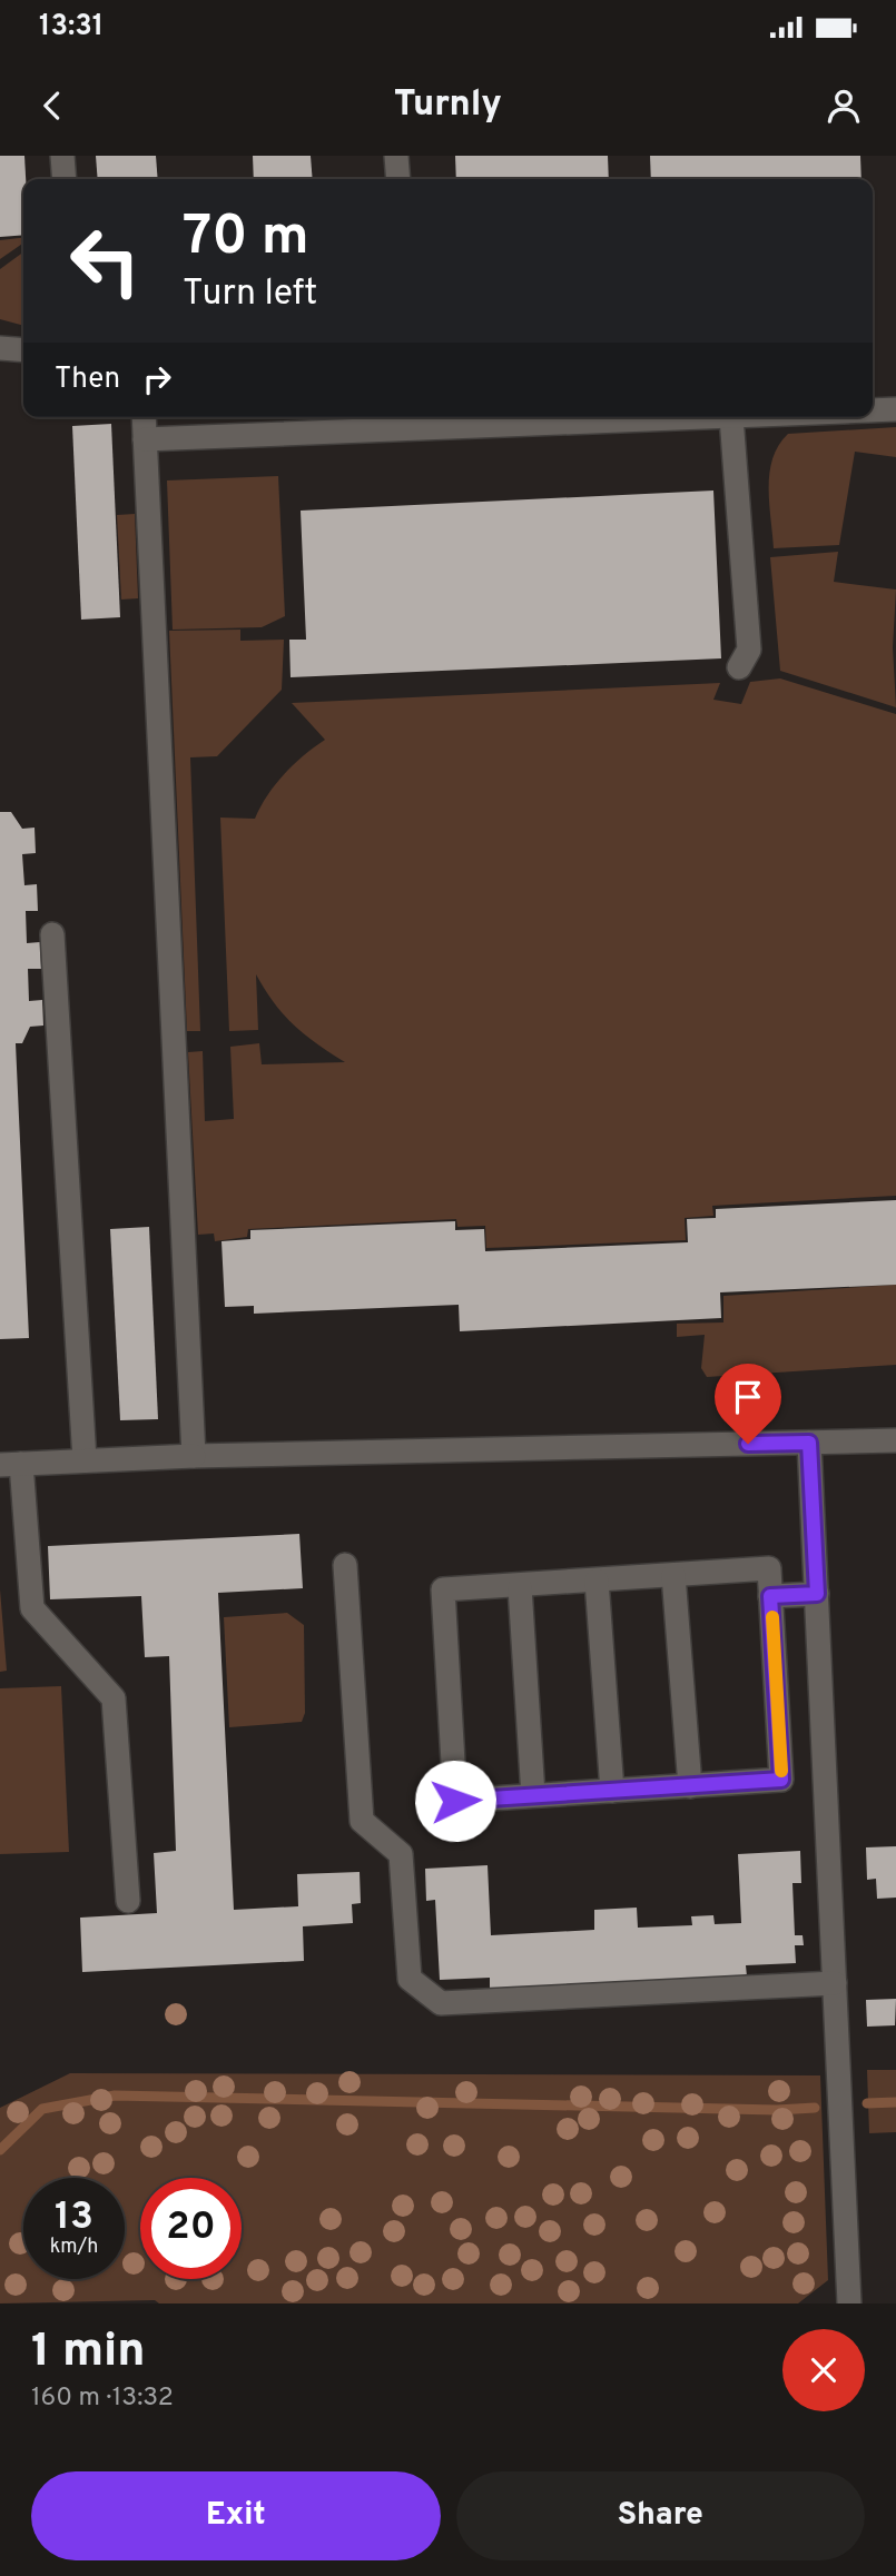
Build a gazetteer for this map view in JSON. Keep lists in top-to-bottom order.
{
  "page": {
    "status": "13:31",
    "header": "Turnly",
    "turn": ["70 m", "Turn left"],
    "then": "Then",
    "speed": "13 km/h",
    "limit": "20",
    "heading": ["1 min", "160 m · 13:32"],
    "buttons": ["Exit", "Share"]
  }
}
